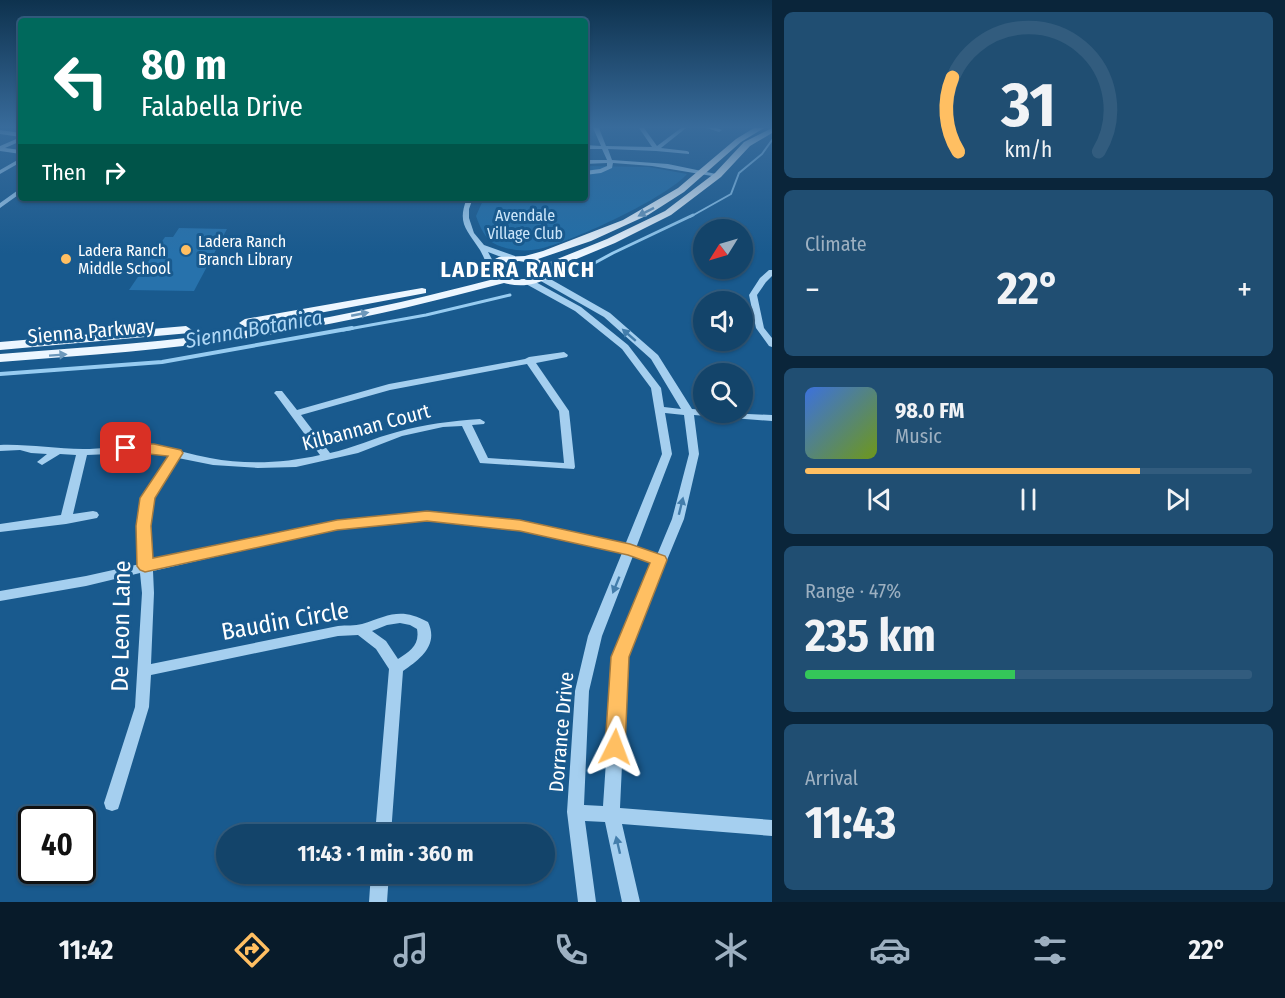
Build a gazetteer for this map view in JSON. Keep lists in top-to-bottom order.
{
  "streets": {
    "main road": ["Sienna Parkway"],
    "street": [
      "Kilbannan Court",
      "Baudin Circle",
      "De Leon Lane",
      "Dorrance Drive"
    ]
  },
  "crossings": [
    ["Sienna Parkway", "Dorrance Drive"],
    ["Kilbannan Court", "De Leon Lane"],
    ["Baudin Circle", "De Leon Lane"]
  ],
  "districts": ["LADERA RANCH"],
  "water": ["Sienna Botanica"],
  "parks": ["Avendale Village Club"],
  "places": ["Ladera Ranch Branch Library", "Ladera Ranch Middle School"],
  "north": "bottom left",
  "page": {
    "turn": ["80 m", "Falabella Drive"],
    "then": "Then",
    "tile": [
      "Climate",
      ["Range · 47%", "235 km"],
      ["Arrival", "11:43"]
    ],
    "heat": ["−", "22°", "+"],
    "song": ["98.0 FM", "Music"],
    "limit": "40",
    "trip": "11:43 · 1 min · 360 m",
    "tabs": ["11:42", "22°"],
    "gauge": ["31", "km/h"]
  }
}
